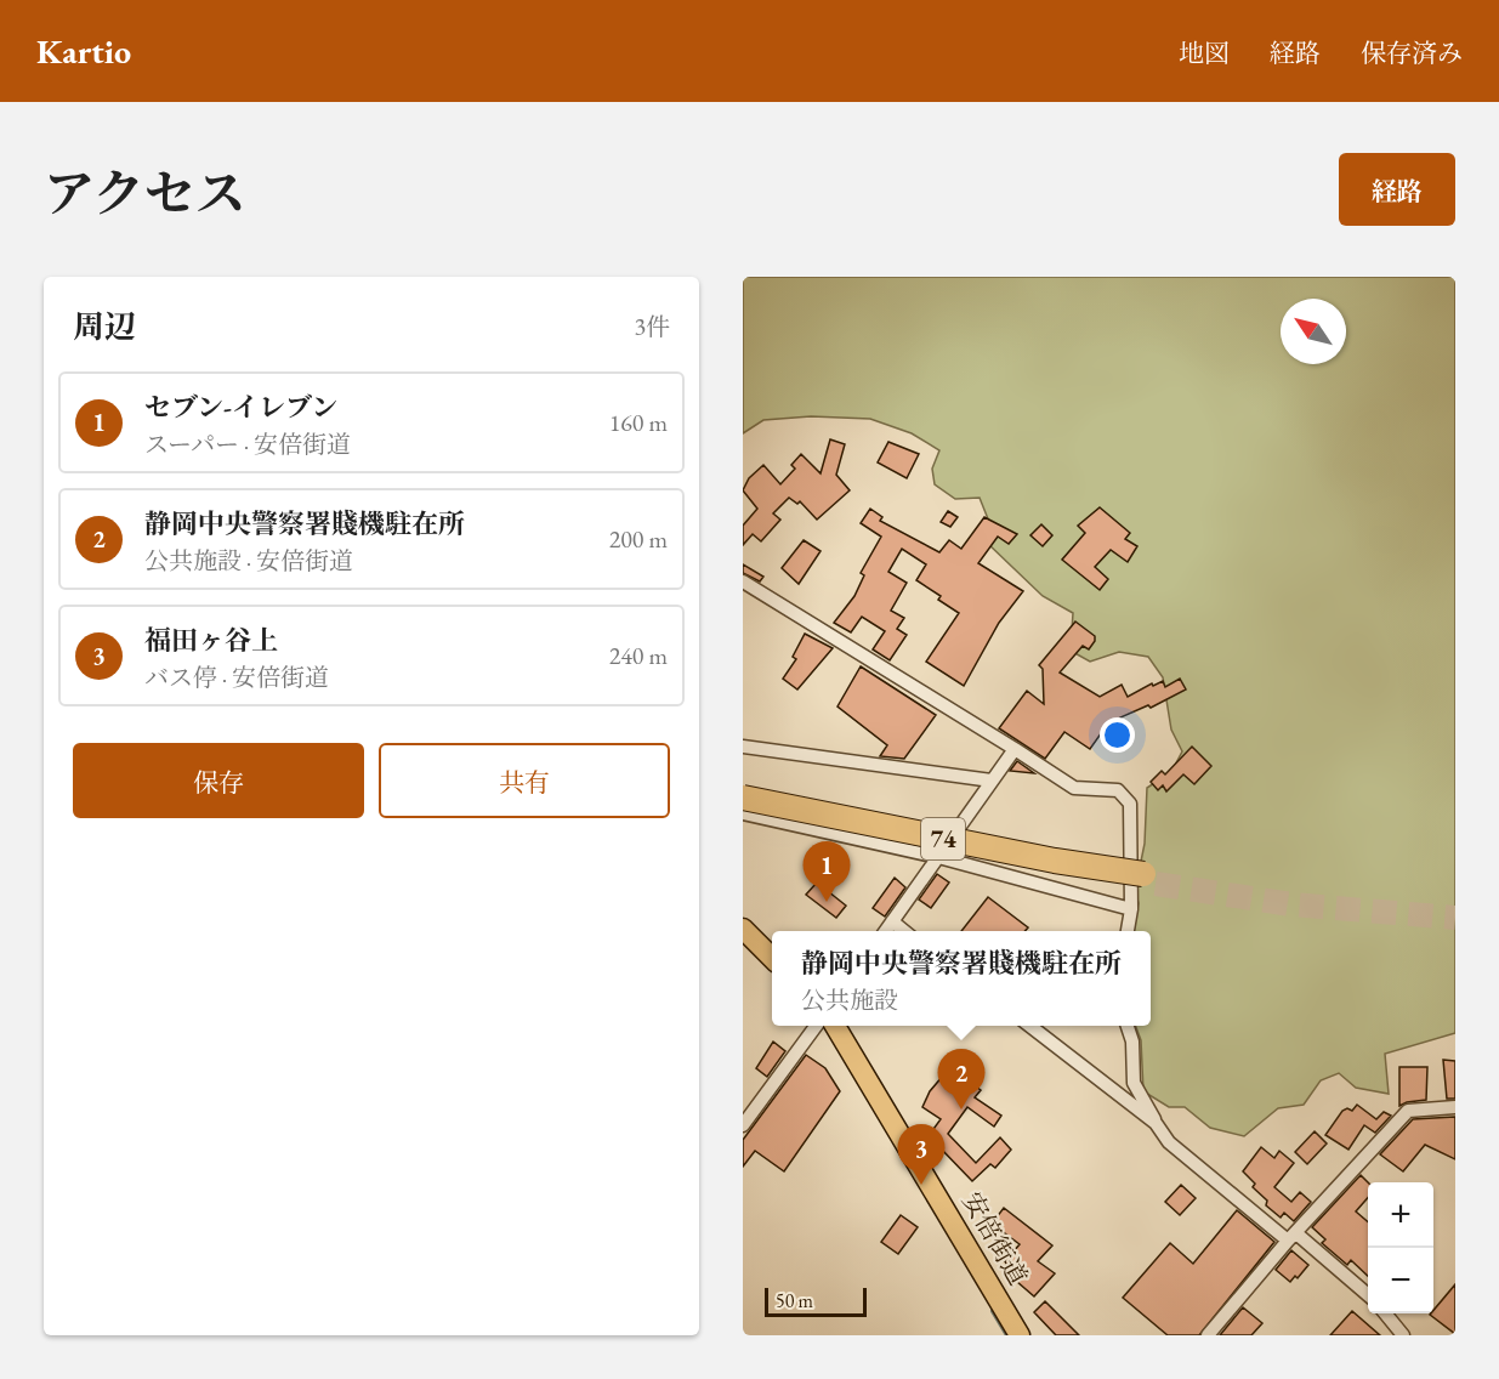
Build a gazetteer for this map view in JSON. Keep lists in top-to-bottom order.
{
  "streets": {
    "highway": ["74"],
    "main road": ["安倍街道"]
  },
  "scale_bar": "50 m",
  "north": "top left",
  "page": {
    "header": "Kartio",
    "nav": ["地図", "経路", "保存済み"],
    "title": "アクセス",
    "buttons": [
      "経路",
      ["保存", "共有"]
    ],
    "heading": ["周辺", "3件"],
    "list": [
      {
        "mark": "1",
        "name": "セブン-イレブン",
        "note": "スーパー · 安倍街道",
        "value": "160 m"
      },
      {
        "mark": "2",
        "name": "静岡中央警察署賤機駐在所",
        "note": "公共施設 · 安倍街道",
        "value": "200 m"
      },
      {
        "mark": "3",
        "name": "福田ヶ谷上",
        "note": "バス停 · 安倍街道",
        "value": "240 m"
      }
    ],
    "pins": ["1", "2", "3"],
    "popup": ["静岡中央警察署賤機駐在所", "公共施設"],
    "map_buttons": ["+", "−"],
    "scale": "50 m"
  }
}
